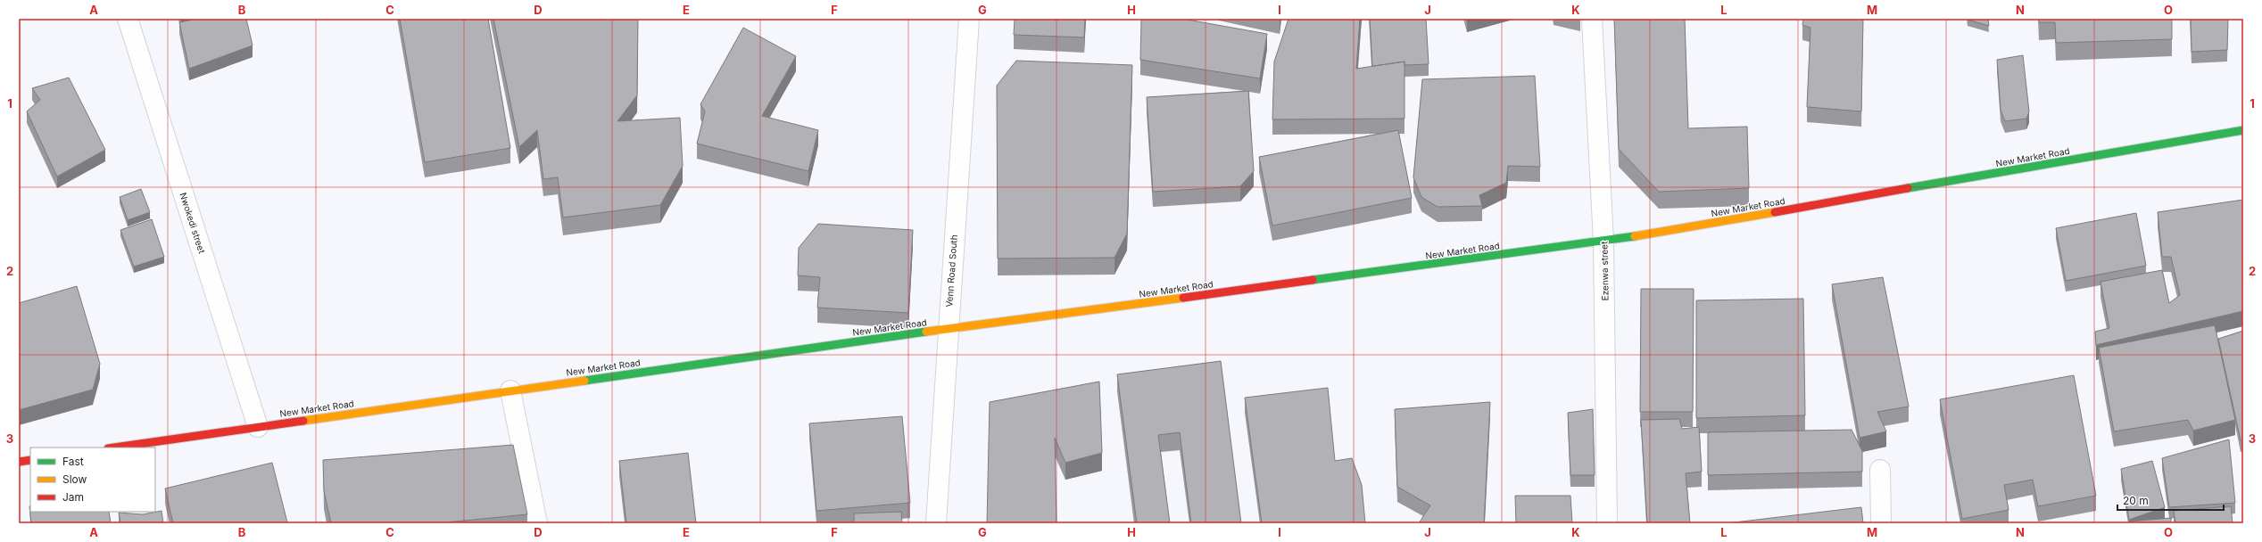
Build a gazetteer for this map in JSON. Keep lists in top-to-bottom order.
{
  "streets": {
    "street": [
      "New Market Road",
      "Nwokedi street",
      "Venn Road South",
      "Ezenwa street"
    ]
  },
  "crossings": [
    ["New Market Road", "Nwokedi street"],
    ["New Market Road", "Venn Road South"],
    ["New Market Road", "Ezenwa street"]
  ],
  "legend": ["Fast", "Slow", "Jam"],
  "scale_bar": "20 m",
  "grid": {
    "columns": [
      "A",
      "B",
      "C",
      "D",
      "E",
      "F",
      "G",
      "H",
      "I",
      "J",
      "K",
      "L",
      "M",
      "N",
      "O"
    ],
    "rows": ["1", "2", "3"]
  }
}
